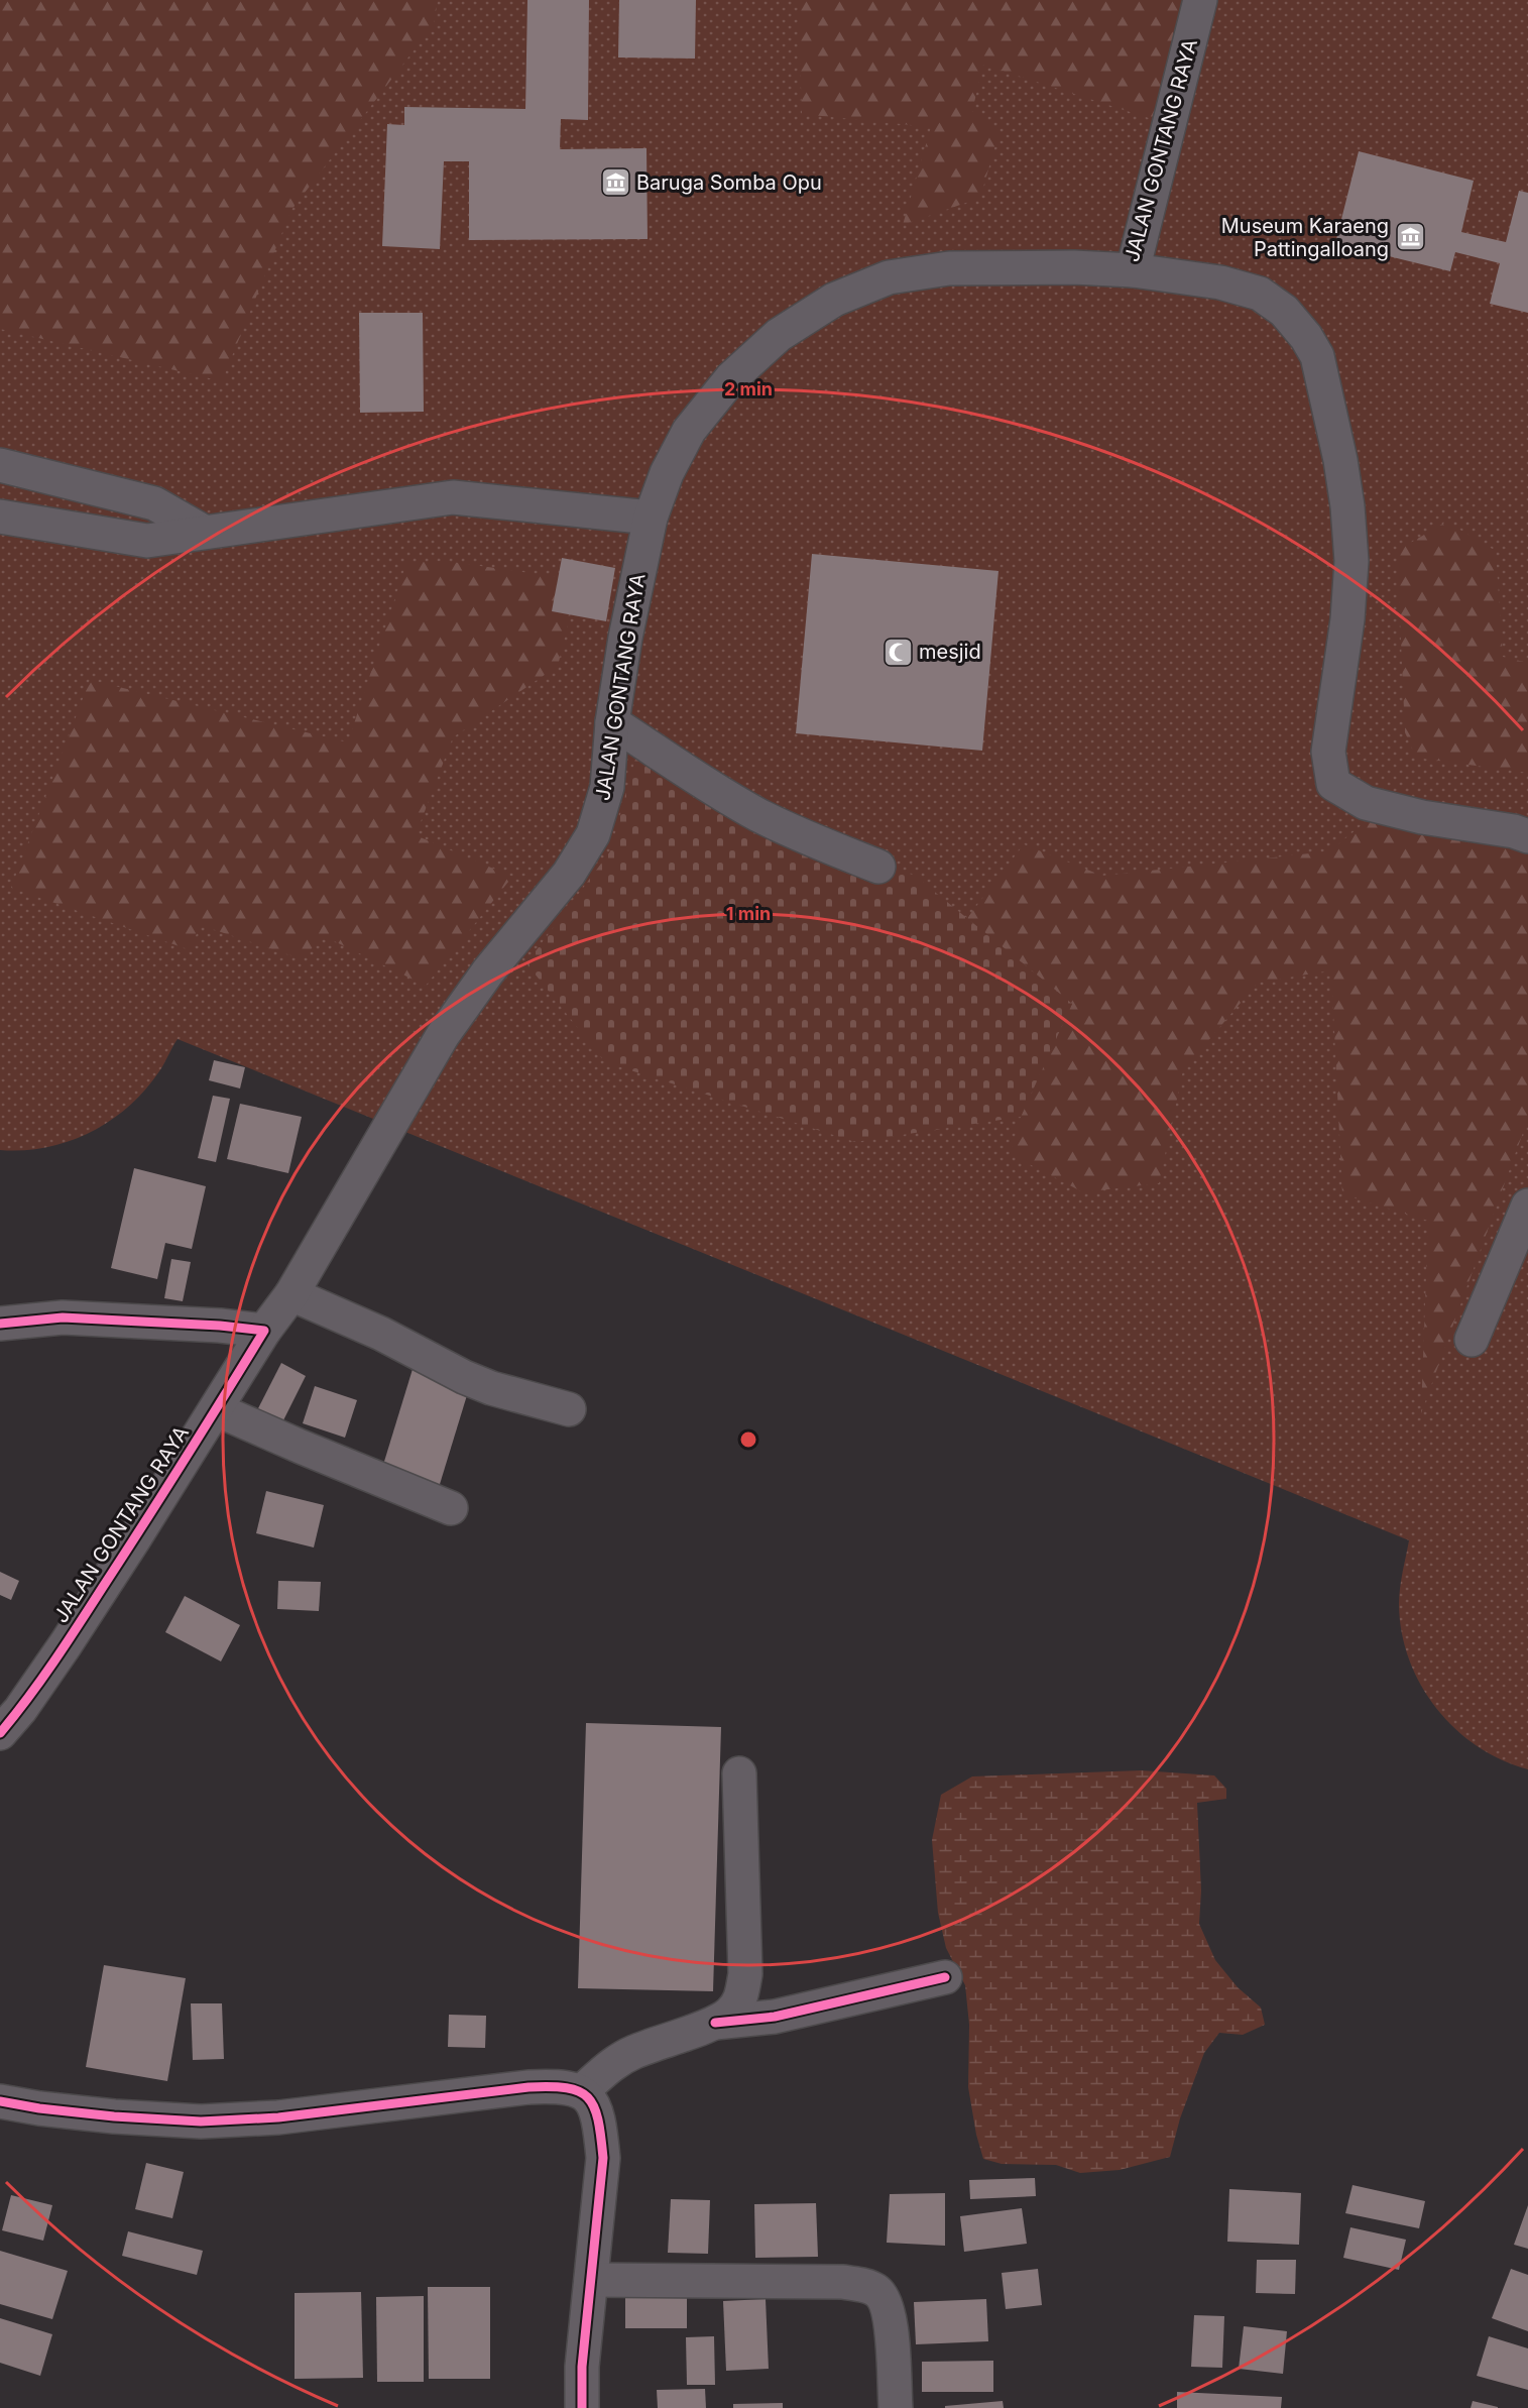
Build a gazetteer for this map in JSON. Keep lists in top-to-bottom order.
{
  "streets": {
    "street": ["JALAN GONTANG RAYA"]
  },
  "places": {
    "museum": ["Baruga Somba Opu", "Museum Karaeng Pattingalloang"],
    "mosque": ["mesjid"]
  },
  "rings": ["2 min", "1 min"]
}
